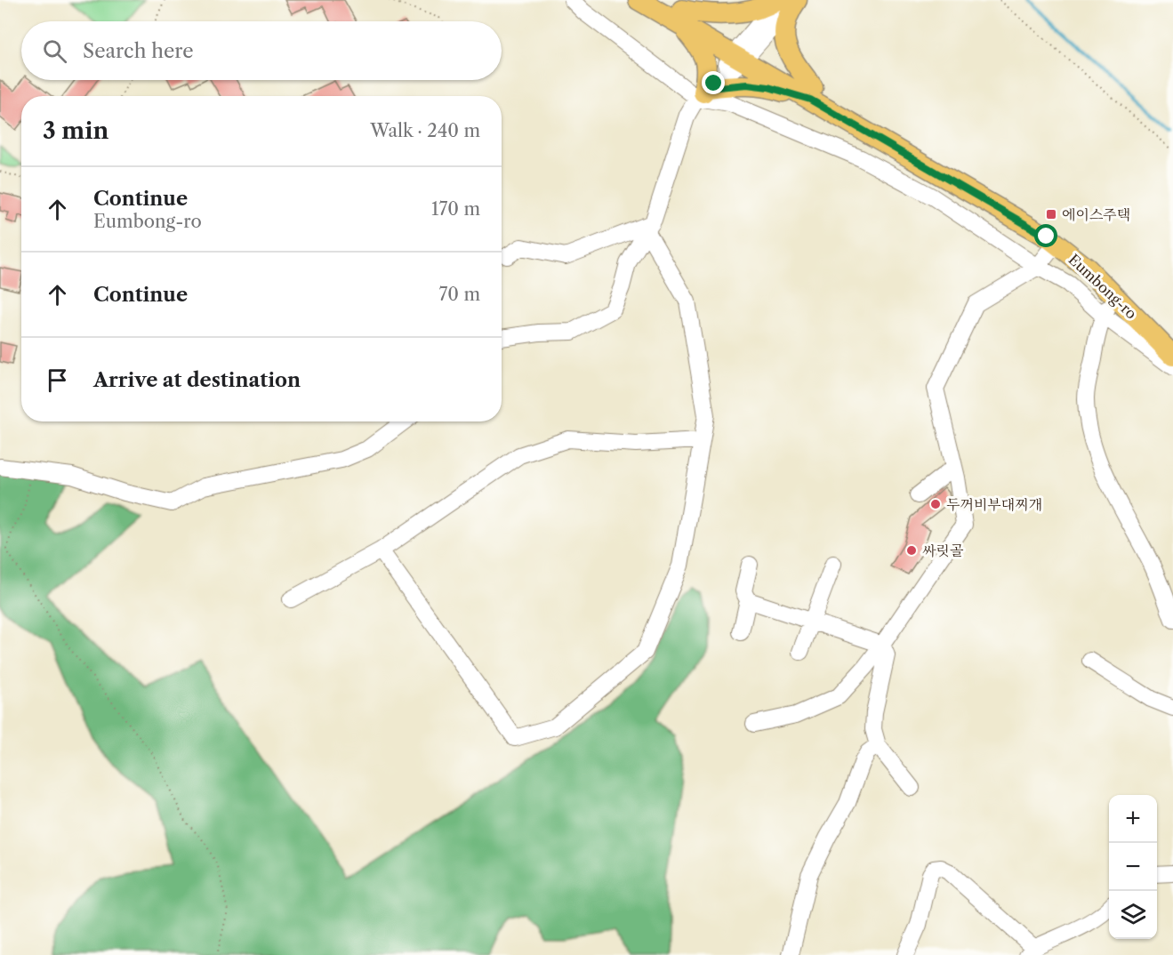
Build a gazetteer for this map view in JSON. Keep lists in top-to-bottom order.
{
  "streets": {
    "main road": ["Eumbong-ro"]
  },
  "places": {
    "transit": ["에이스주택"],
    "other": ["두꺼비부대찌개", "싸릿골"]
  },
  "page": {
    "search": "Search here",
    "heading": ["3 min", "Walk · 240 m"],
    "list": [
      ["Continue", "Eumbong-ro", "170 m"],
      ["Continue", "70 m"],
      "Arrive at destination"
    ],
    "map_buttons": ["+", "−"]
  }
}
